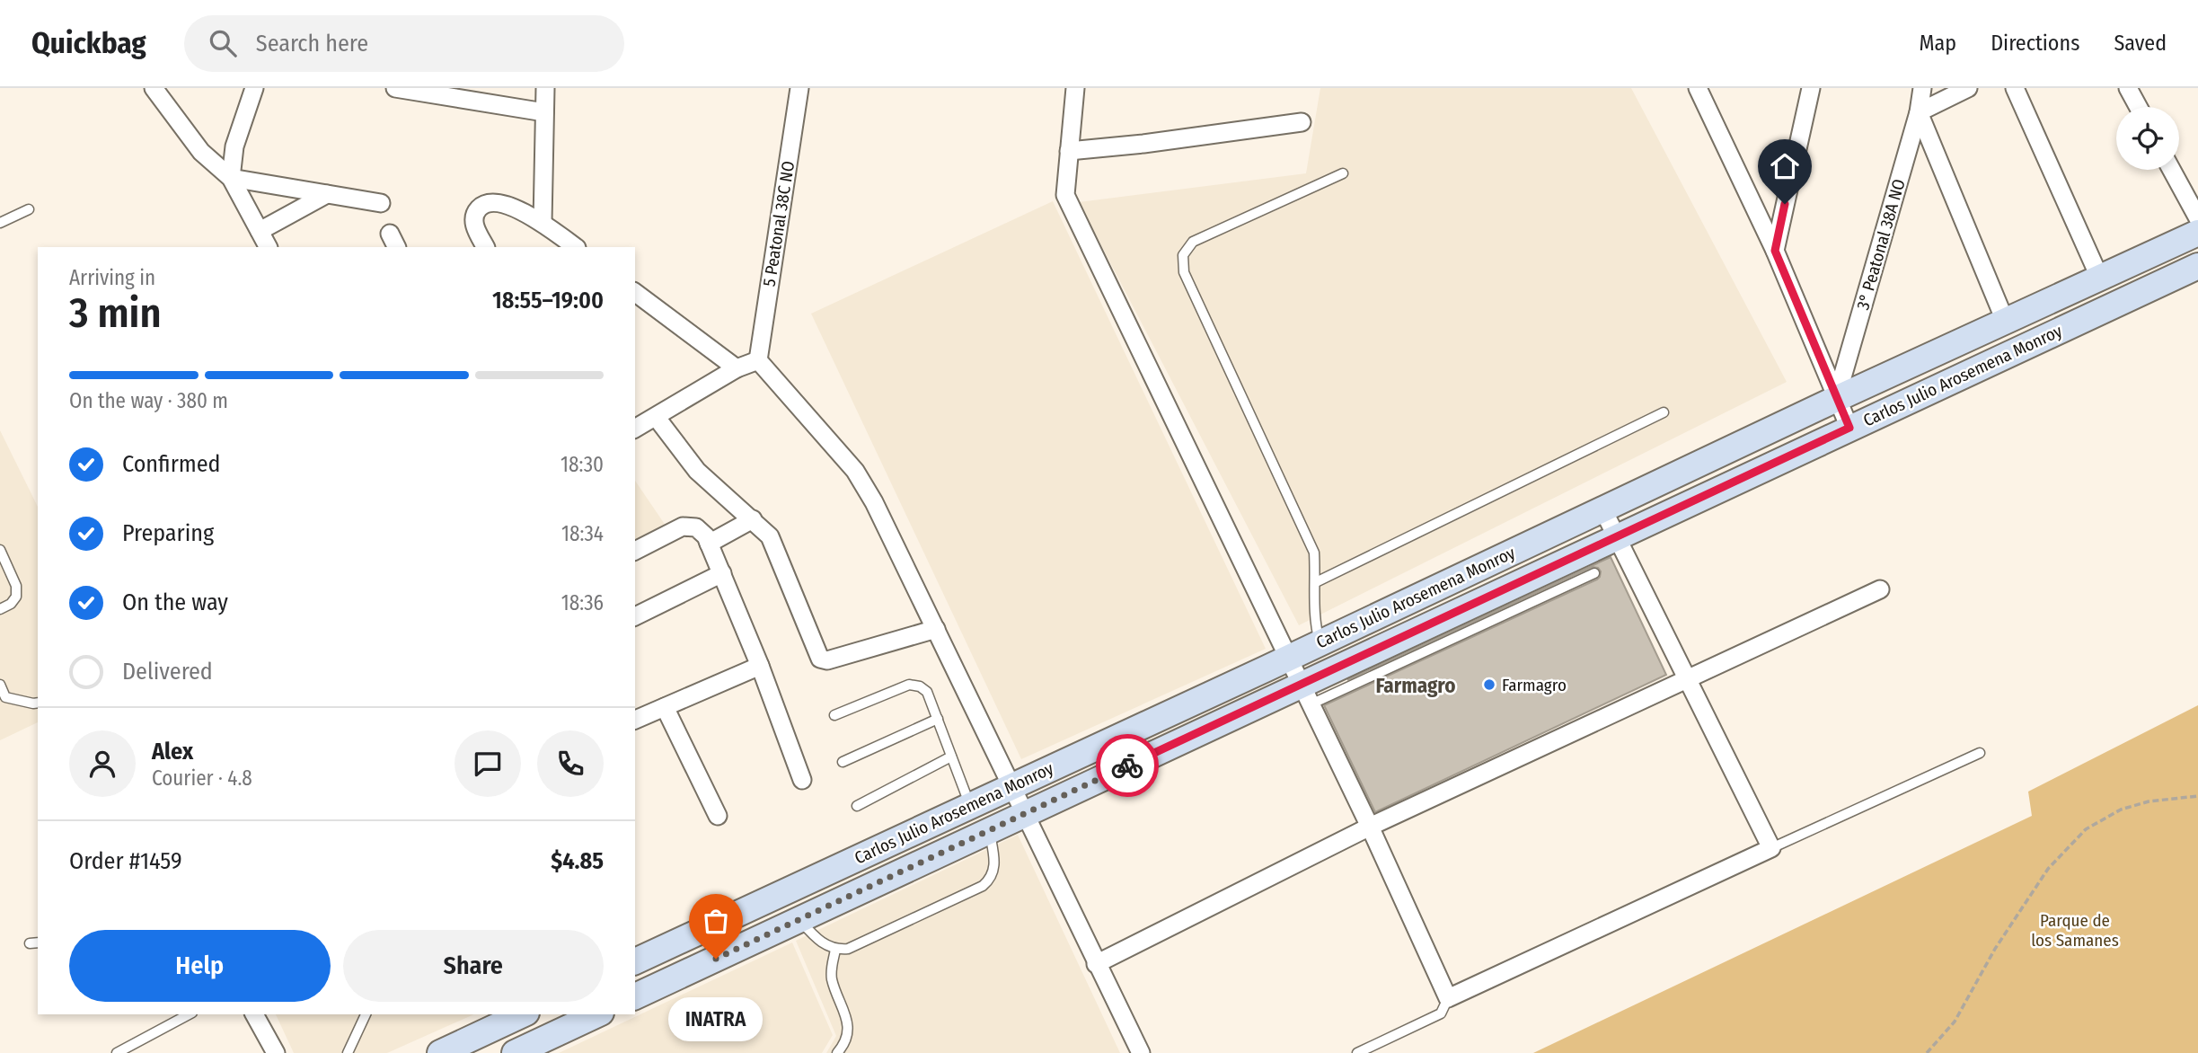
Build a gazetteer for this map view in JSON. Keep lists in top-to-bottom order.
{
  "streets": {
    "main road": ["Carlos Julio Arosemena Monroy"],
    "street": ["5 Peatonal 38C NO", "3° Peatonal 38A NO"]
  },
  "crossings": [
    ["3° Peatonal 38A NO", "Carlos Julio Arosemena Monroy"]
  ],
  "districts": ["Farmagro"],
  "parks": ["Parque de los Samanes"],
  "places": ["Farmagro", "INATRA"],
  "page": {
    "header": "Quickbag",
    "search": "Search here",
    "nav": ["Map", "Directions", "Saved"],
    "heading": ["3 min", "Arriving in", "18:55–19:00"],
    "panel": [
      "Alex",
      "Courier · 4.8",
      "Order #1459",
      "$4.85"
    ],
    "bar": "On the way · 380 m",
    "list": [
      ["Confirmed", "18:30"],
      ["Preparing", "18:34"],
      ["On the way", "18:36"],
      "Delivered"
    ],
    "buttons": ["Help", "Share"],
    "bubble": "INATRA"
  }
}
